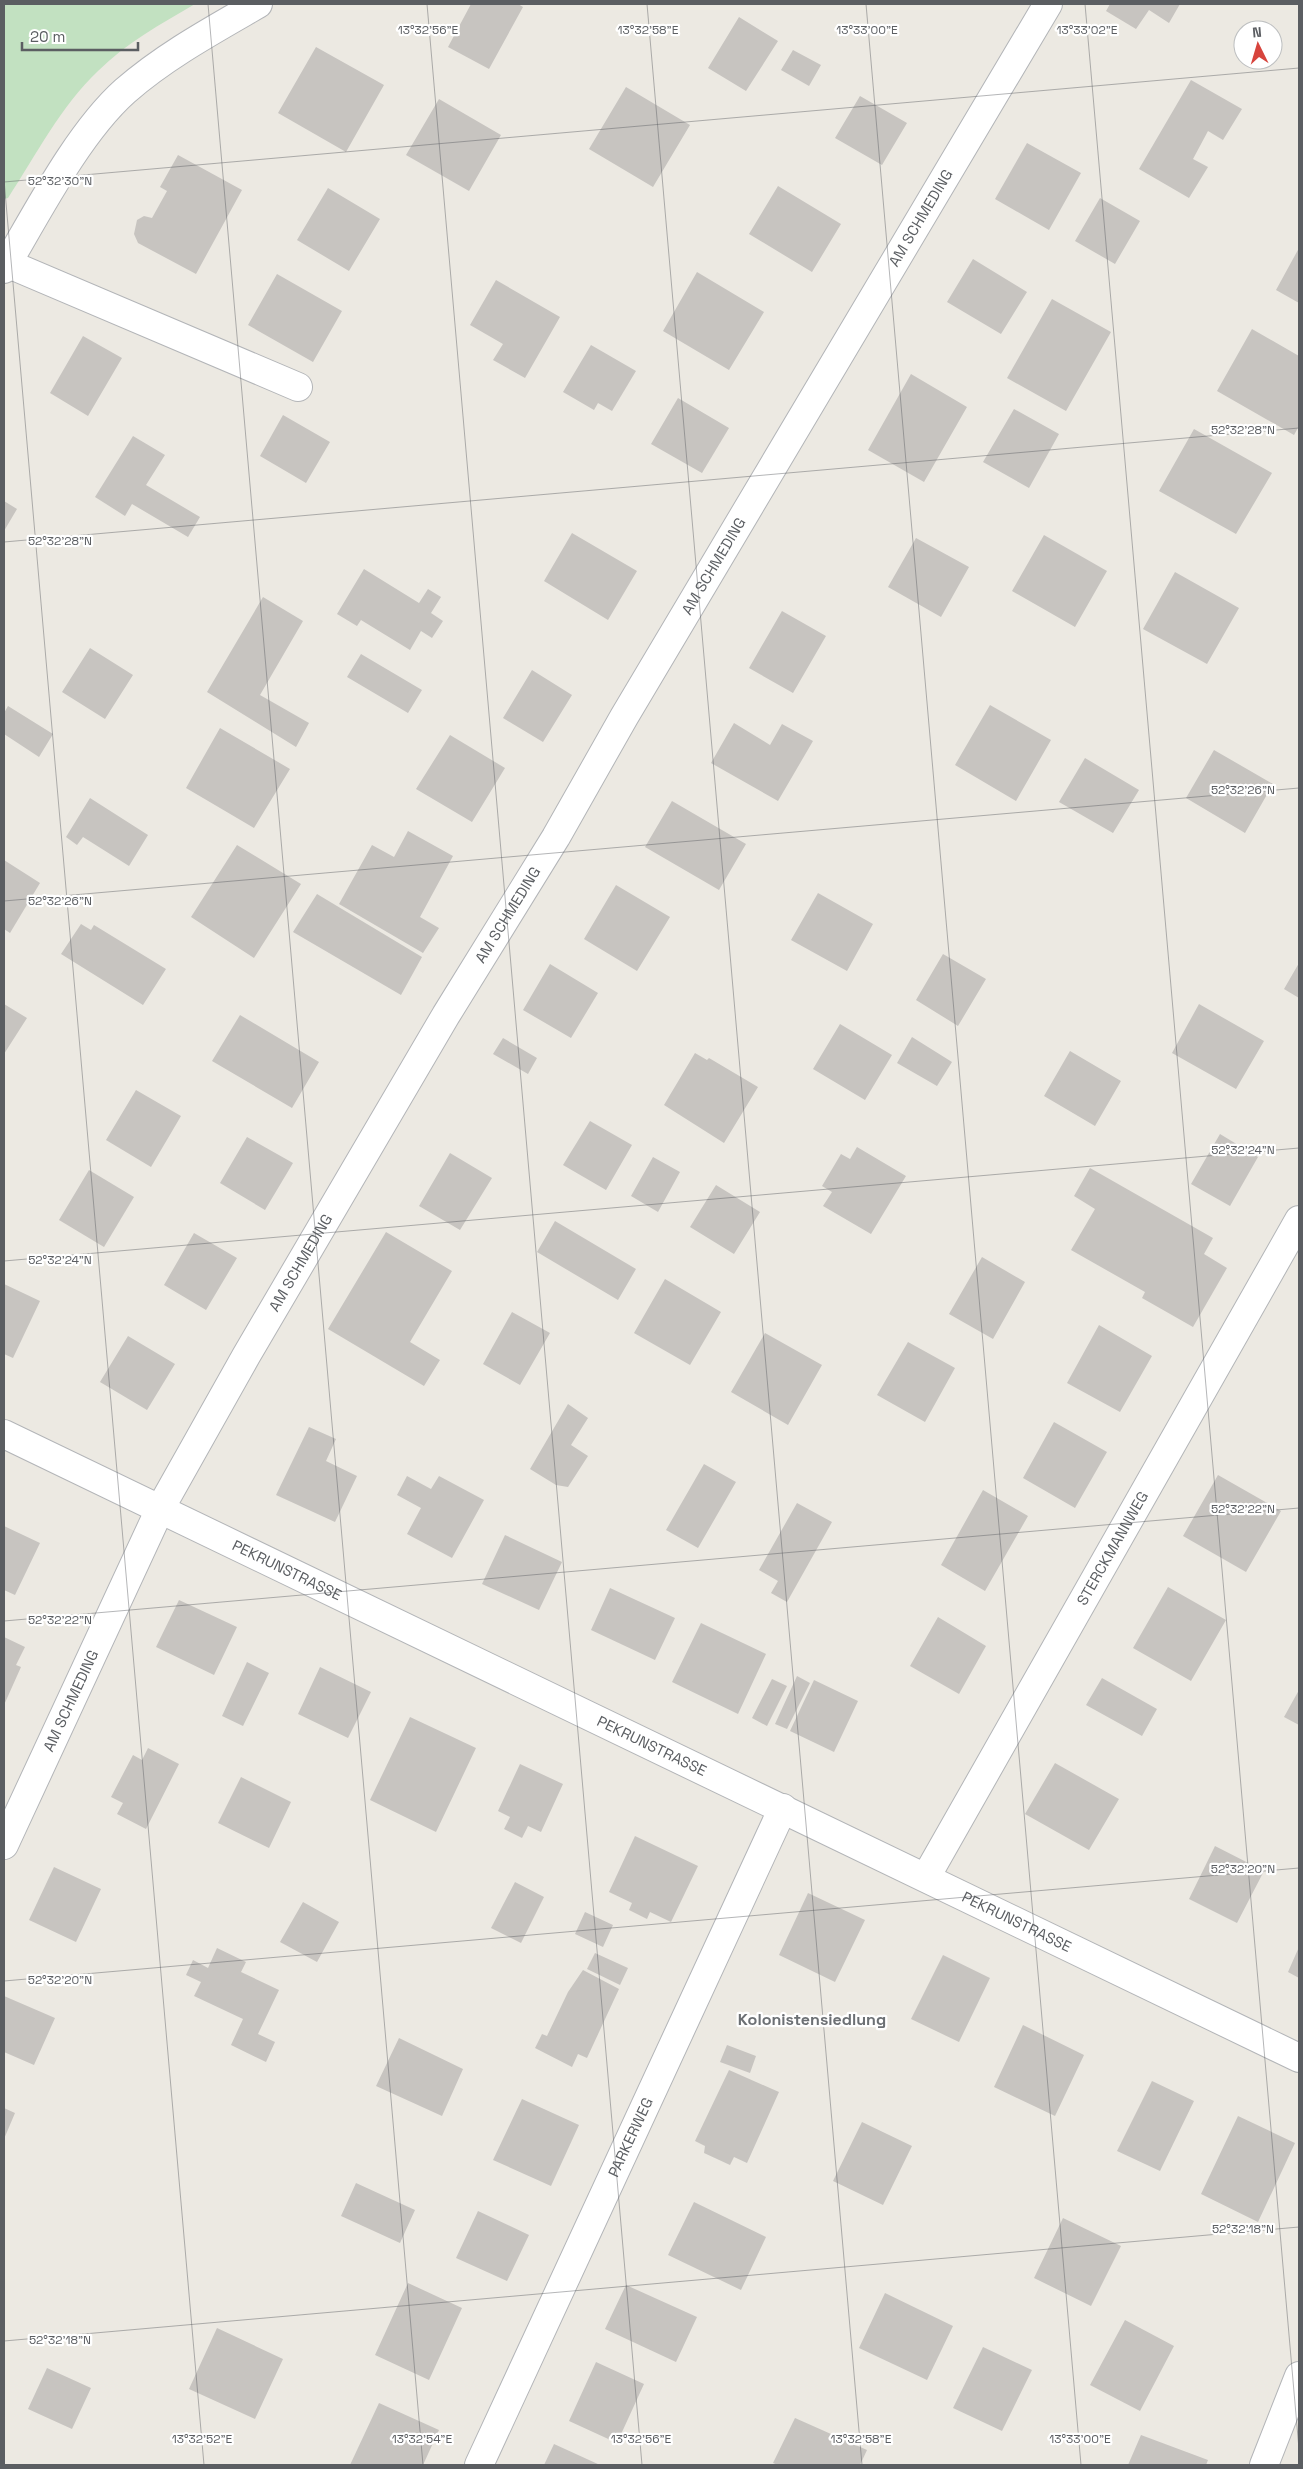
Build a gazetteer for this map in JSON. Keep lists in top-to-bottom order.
{
  "streets": {
    "street": [
      "AM SCHMEDING",
      "STERCKMANNWEG",
      "PEKRUNSTRASSE",
      "PARKERWEG"
    ]
  },
  "crossings": [
    ["AM SCHMEDING", "PEKRUNSTRASSE"],
    ["STERCKMANNWEG", "PEKRUNSTRASSE"],
    ["PEKRUNSTRASSE", "PARKERWEG"]
  ],
  "districts": ["Kolonistensiedlung"],
  "scale_bar": "20 m",
  "north": "top",
  "coordinates": [
    "13°32'56\"E",
    "13°32'58\"E",
    "13°33'00\"E",
    "13°33'02\"E",
    "52°32'30\"N",
    "52°32'28\"N",
    "52°32'26\"N",
    "52°32'24\"N",
    "52°32'22\"N",
    "52°32'20\"N",
    "52°32'18\"N",
    "13°32'52\"E",
    "13°32'54\"E"
  ]
}
